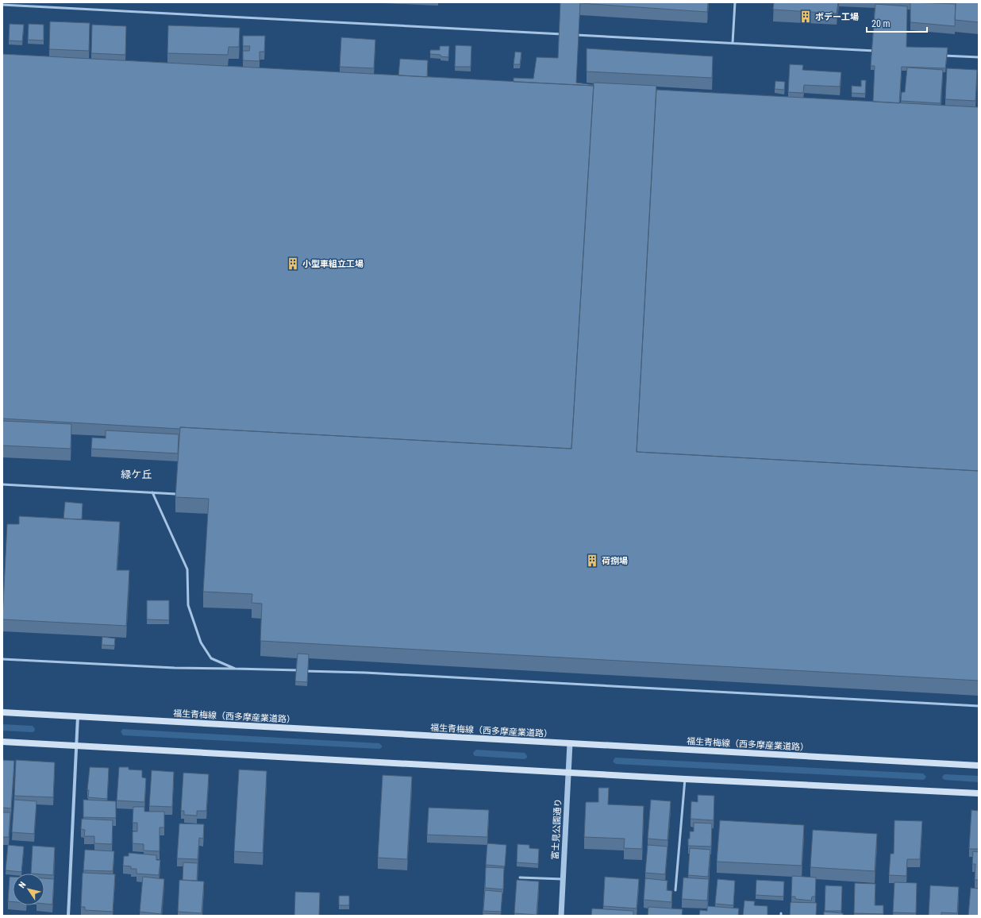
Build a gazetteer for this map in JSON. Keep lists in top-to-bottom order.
{
  "streets": {
    "main road": ["福生青梅線（西多摩産業道路）"],
    "street": ["富士見公園通り"]
  },
  "crossings": [
    ["福生青梅線（西多摩産業道路）", "富士見公園通り"]
  ],
  "districts": ["緑ケ丘"],
  "places": {
    "building": ["ボデー工場", "小型車組立工場", "荷捌場"]
  },
  "scale_bar": "20 m",
  "north": "top left"
}
